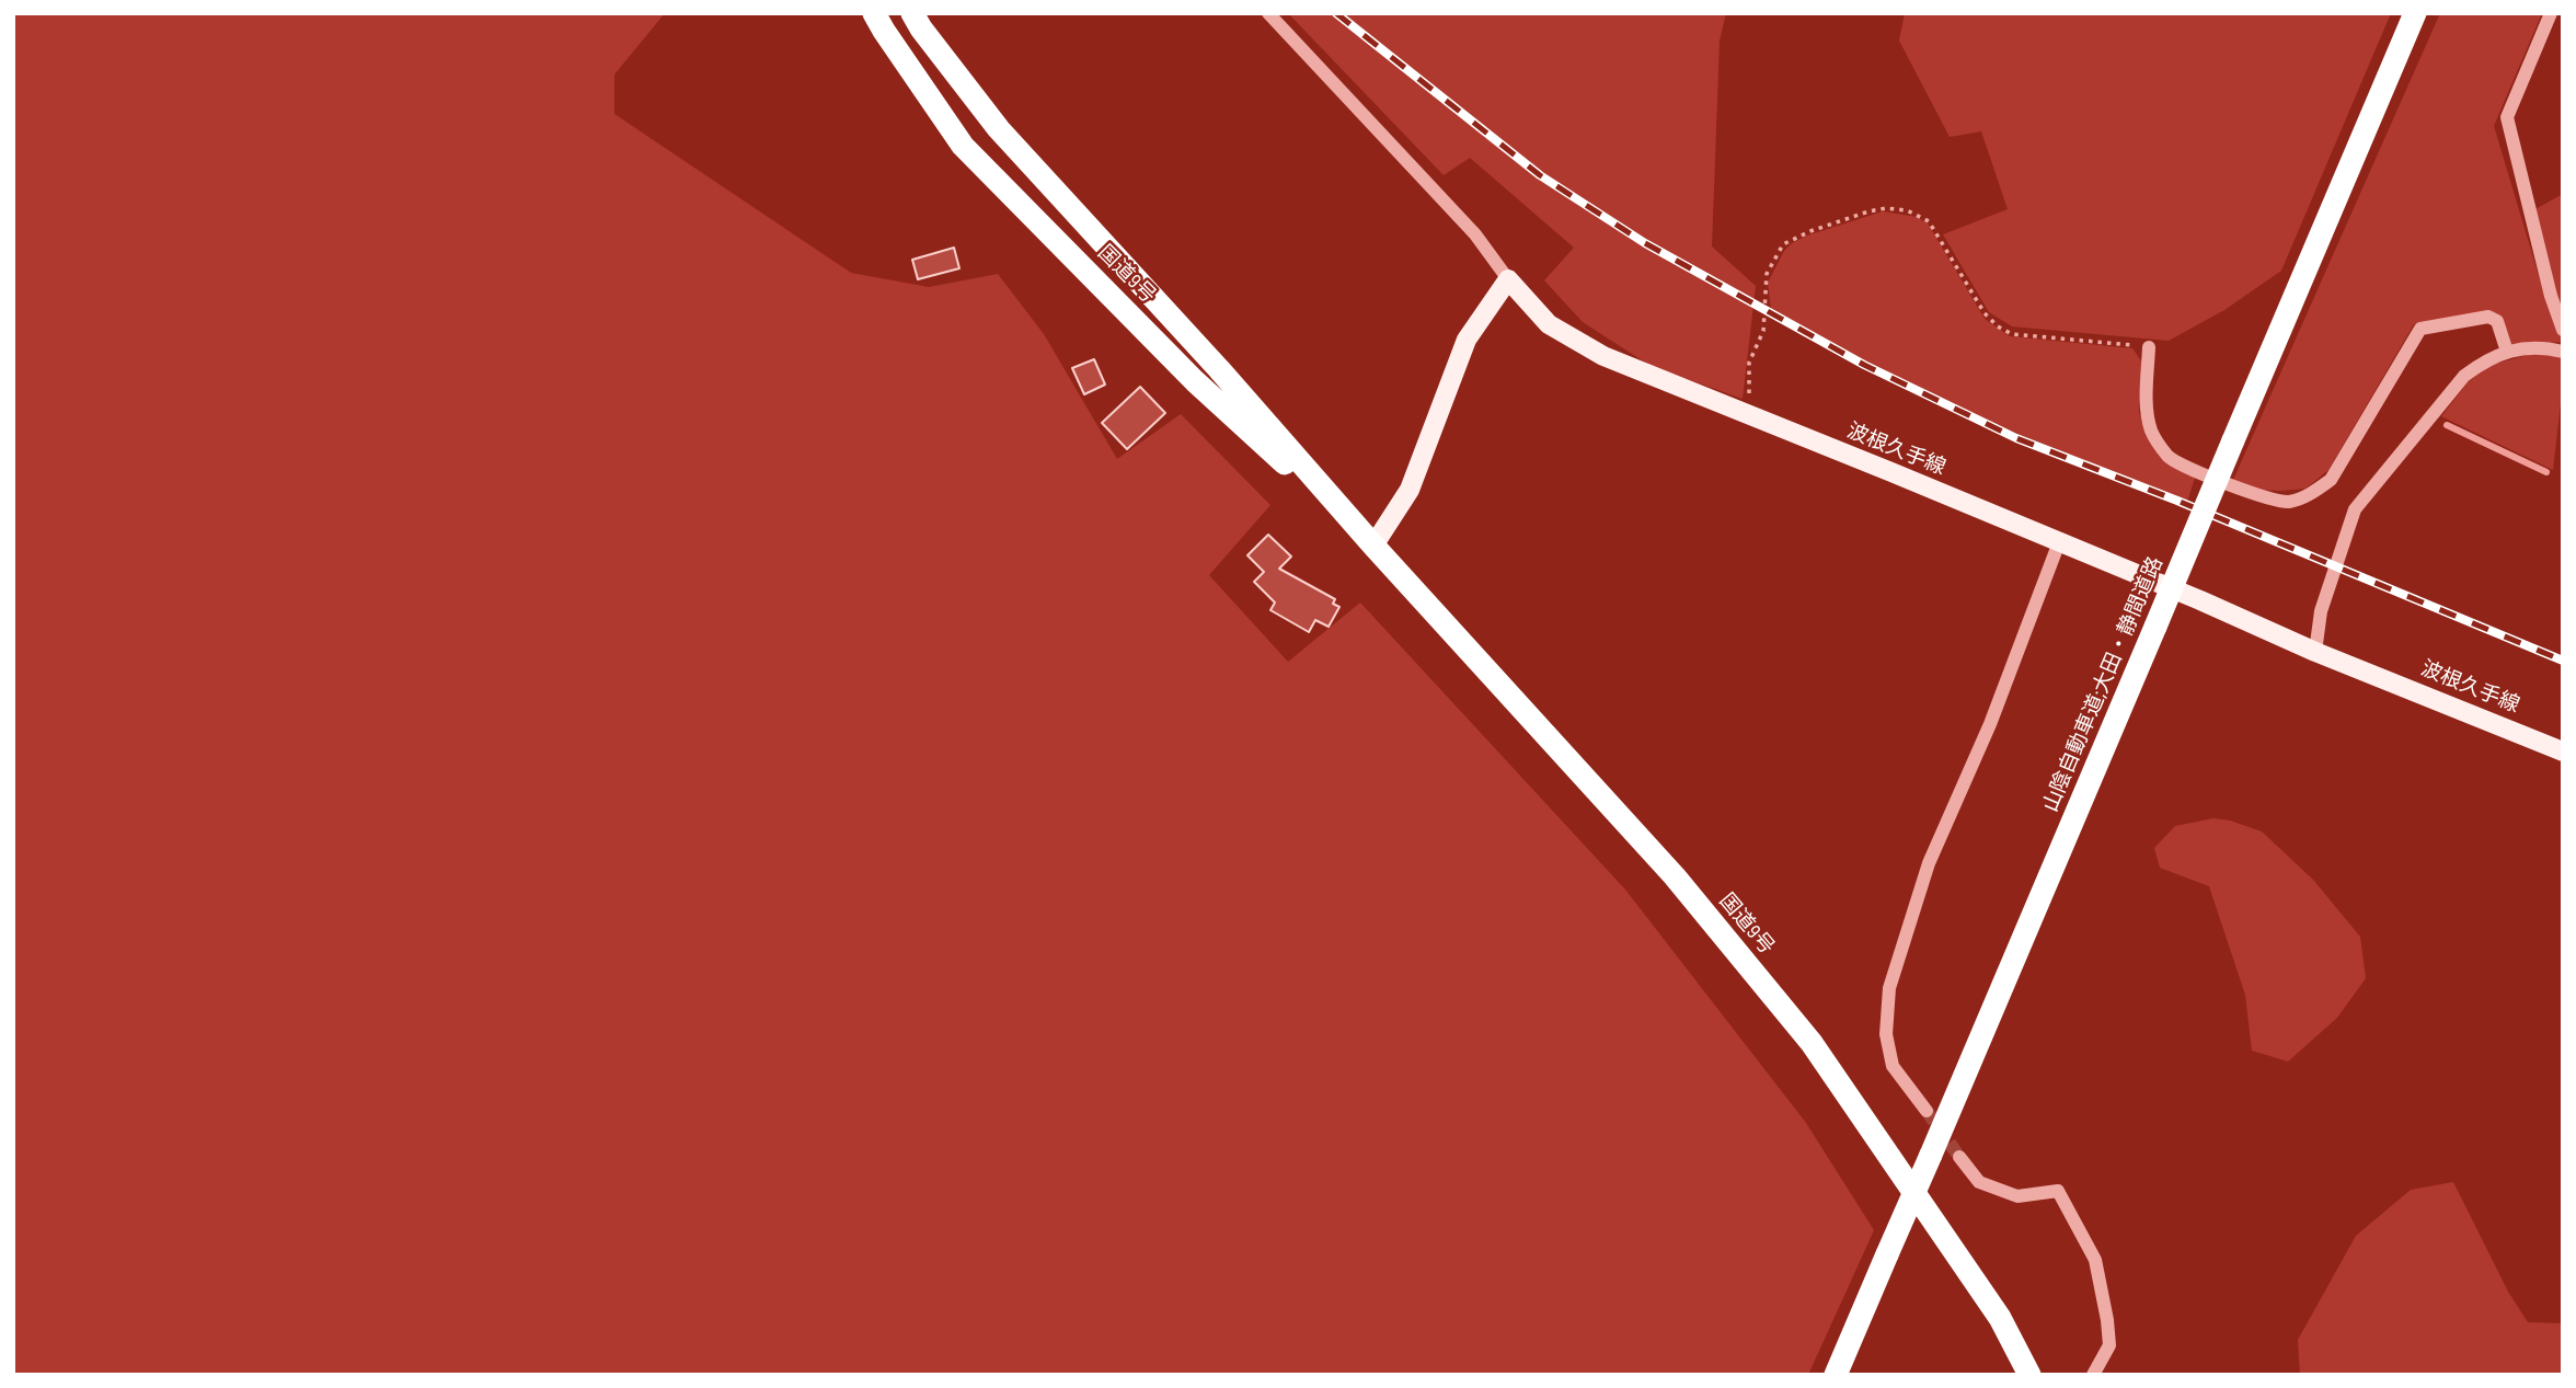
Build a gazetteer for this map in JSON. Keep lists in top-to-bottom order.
{
  "streets": {
    "highway": ["国道9号", "山陰自動車道;大田・静間道路"],
    "main road": ["波根久手線"]
  }
}
